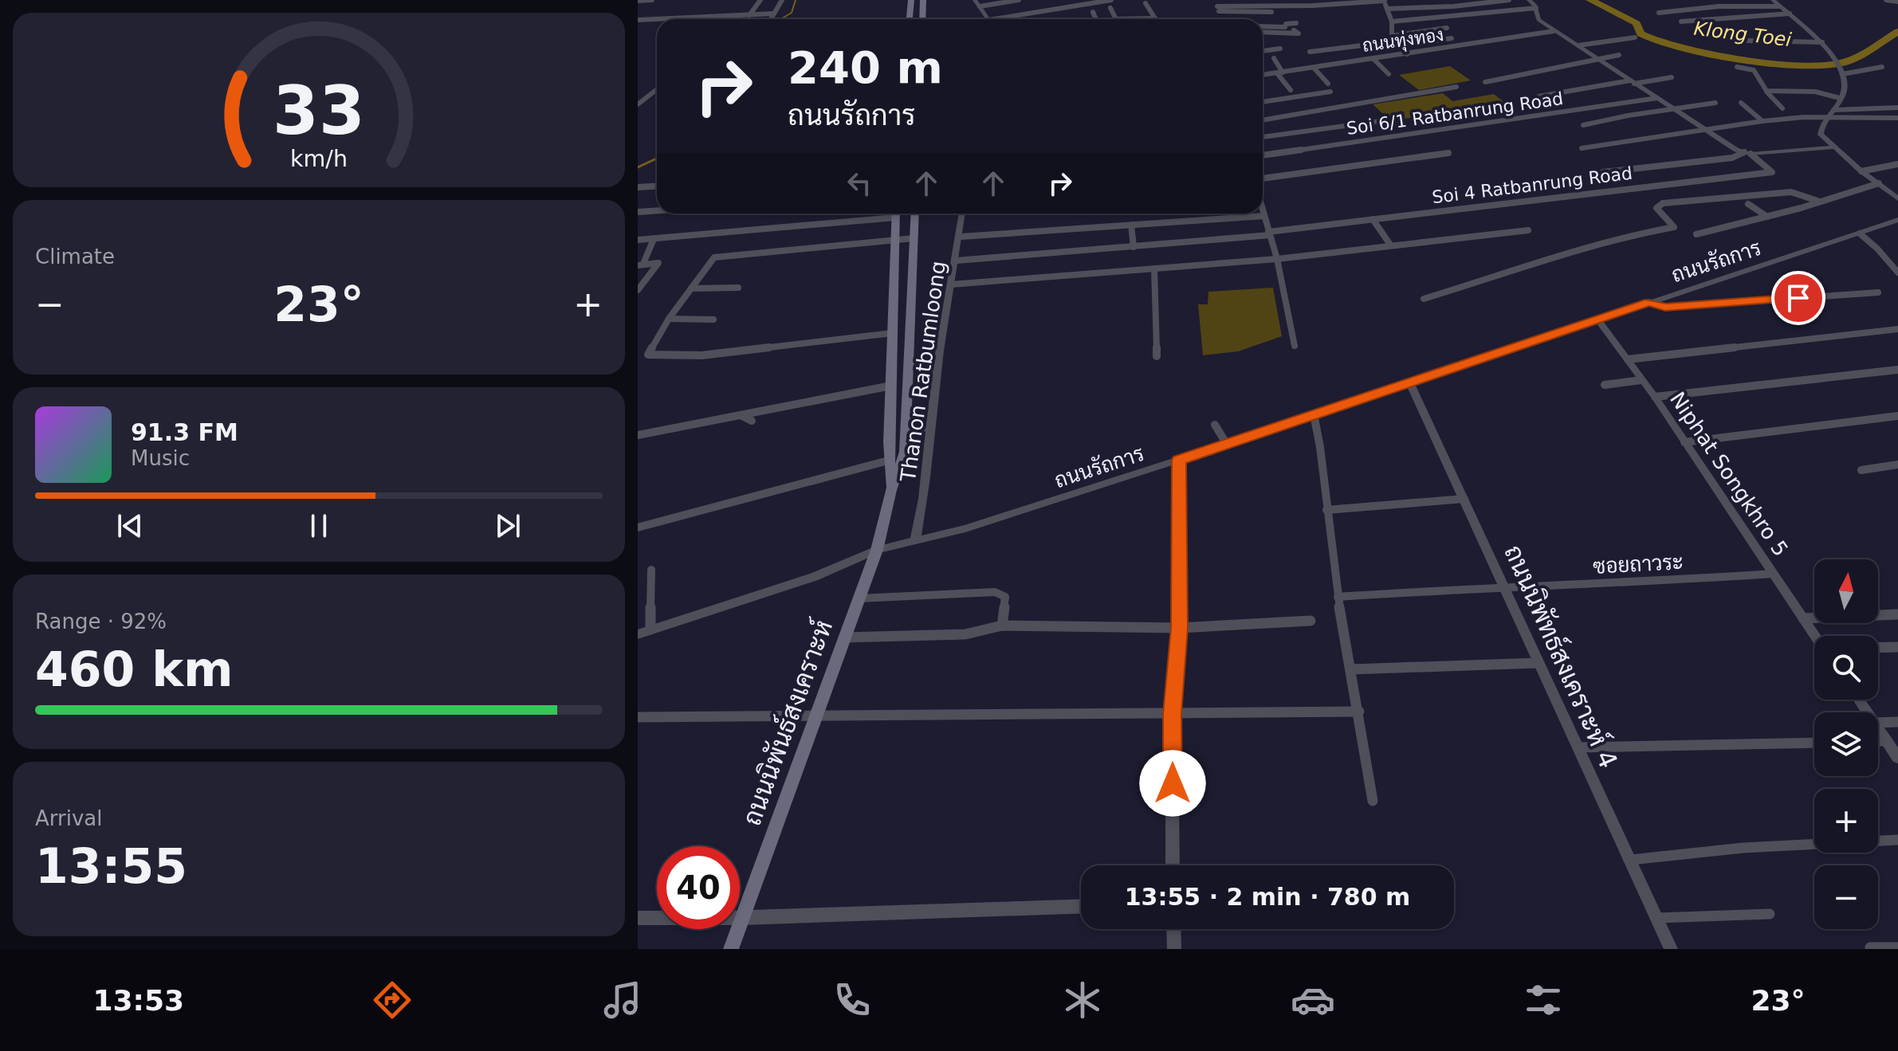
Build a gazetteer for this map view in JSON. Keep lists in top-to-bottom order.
{
  "streets": {
    "main road": ["ถนนนิพันธ์สงเคราะห์"],
    "street": [
      "ถนนทุ่งทอง",
      "Soi 6/1 Ratbanrung Road",
      "Soi 4 Ratbanrung Road",
      "ถนนรัถการ",
      "Thanon Ratbumloong",
      "Niphat Songkhro 5",
      "ซอยถาวระ",
      "ถนนนิพัทธ์สงเคราะห์ 4"
    ]
  },
  "crossings": [
    ["Soi 4 Ratbanrung Road", "Thanon Ratbumloong"],
    ["ถนนรัถการ", "Thanon Ratbumloong"],
    ["ถนนรัถการ", "Niphat Songkhro 5"],
    ["ถนนรัถการ", "ถนนนิพัทธ์สงเคราะห์ 4"],
    ["ถนนรัถการ", "ถนนนิพันธ์สงเคราะห์"],
    ["Niphat Songkhro 5", "ซอยถาวระ"],
    ["ซอยถาวระ", "ถนนนิพัทธ์สงเคราะห์ 4"]
  ],
  "water": ["Klong Toei"],
  "north": "top",
  "page": {
    "turn": ["240 m", "ถนนรัถการ"],
    "tile": [
      "Climate",
      ["Range · 92%", "460 km"],
      ["Arrival", "13:55"]
    ],
    "heat": ["−", "23°", "+"],
    "song": ["91.3 FM", "Music"],
    "map_buttons": ["+", "−"],
    "limit": "40",
    "trip": "13:55 · 2 min · 780 m",
    "tabs": ["13:53", "23°"],
    "gauge": ["33", "km/h"]
  }
}
